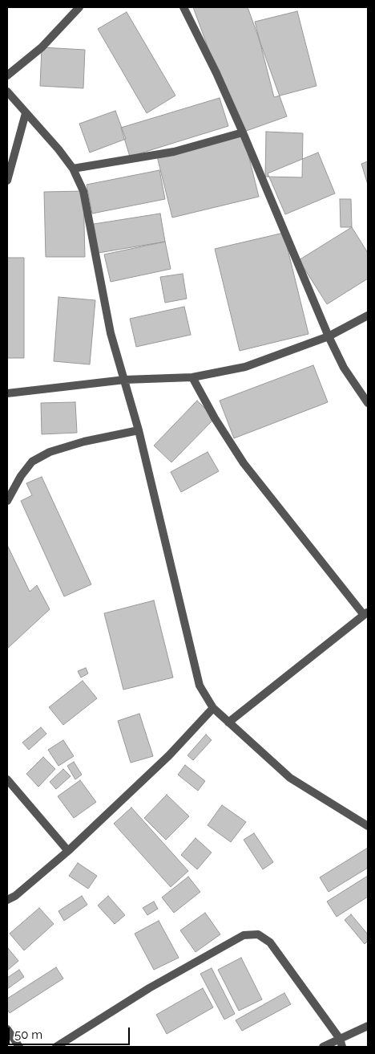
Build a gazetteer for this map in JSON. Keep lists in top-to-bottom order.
{
  "scale_bar": "50 m"
}
